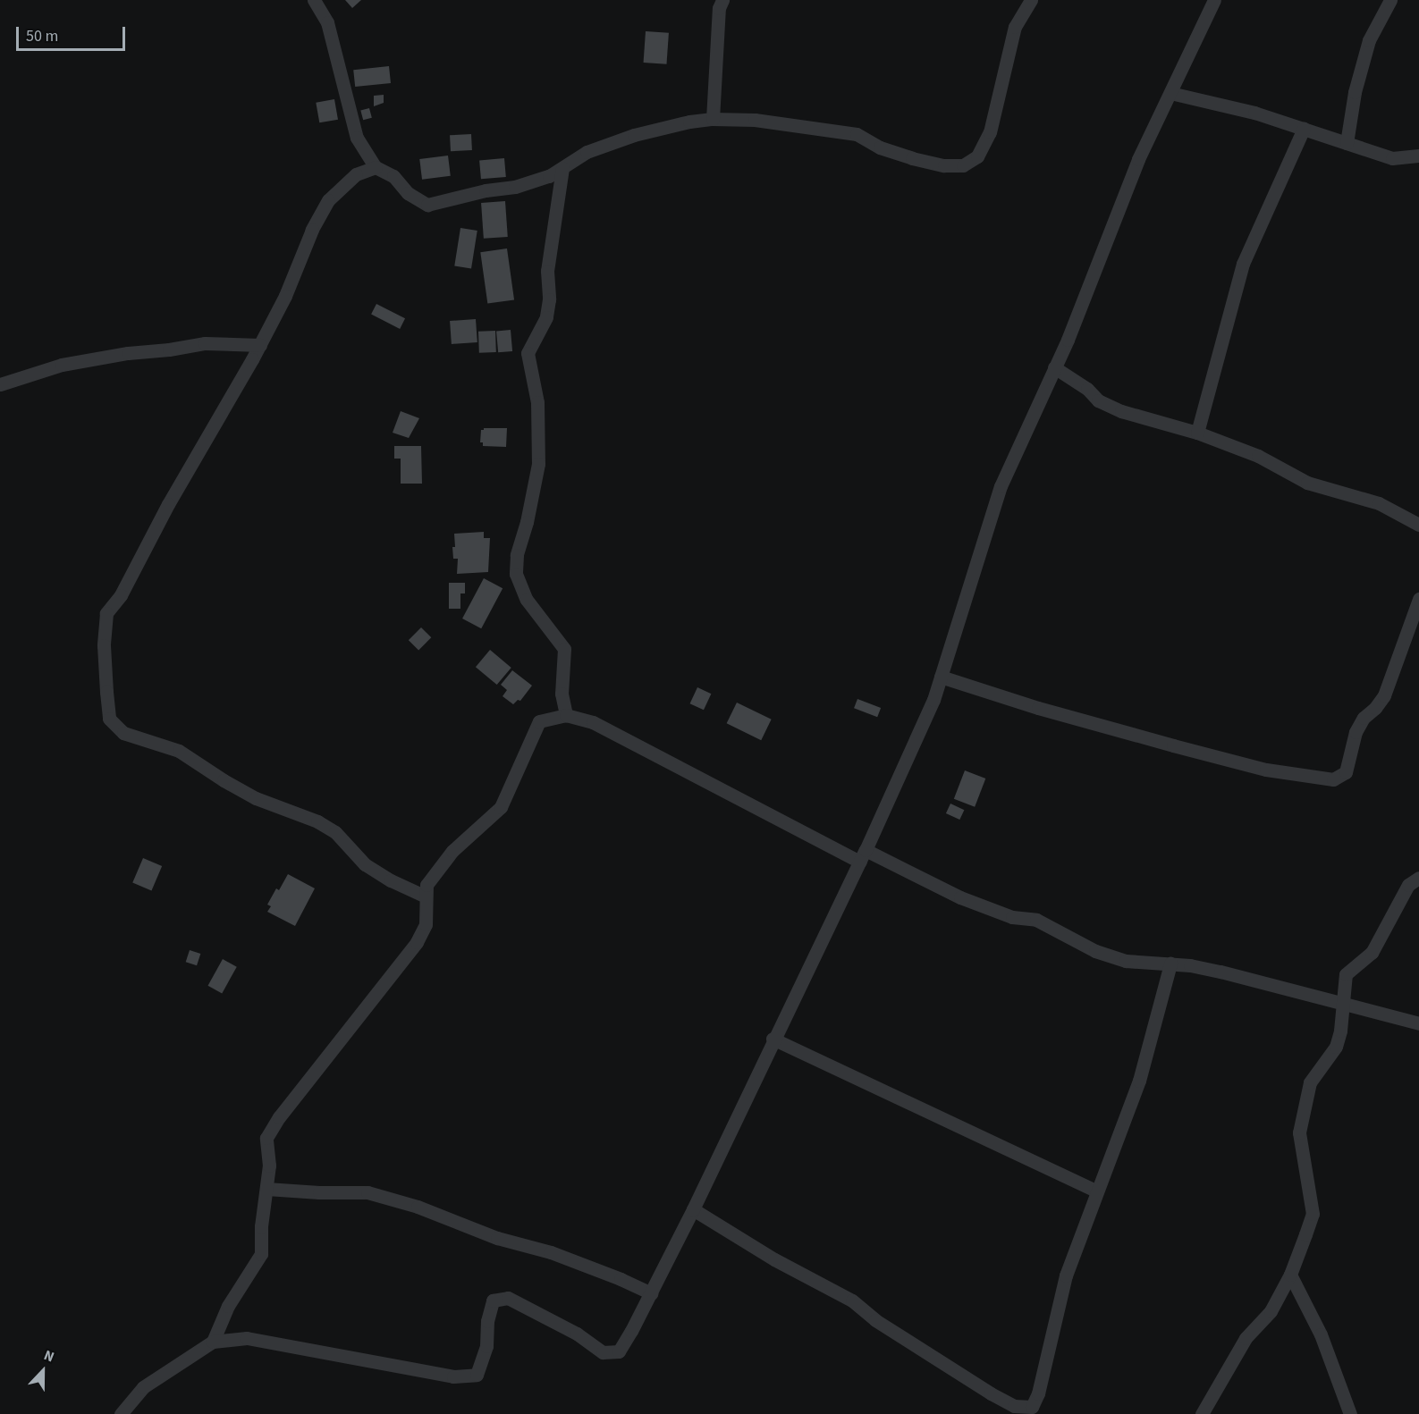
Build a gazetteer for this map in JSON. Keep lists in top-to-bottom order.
{
  "scale_bar": "50 m",
  "north": "top"
}
